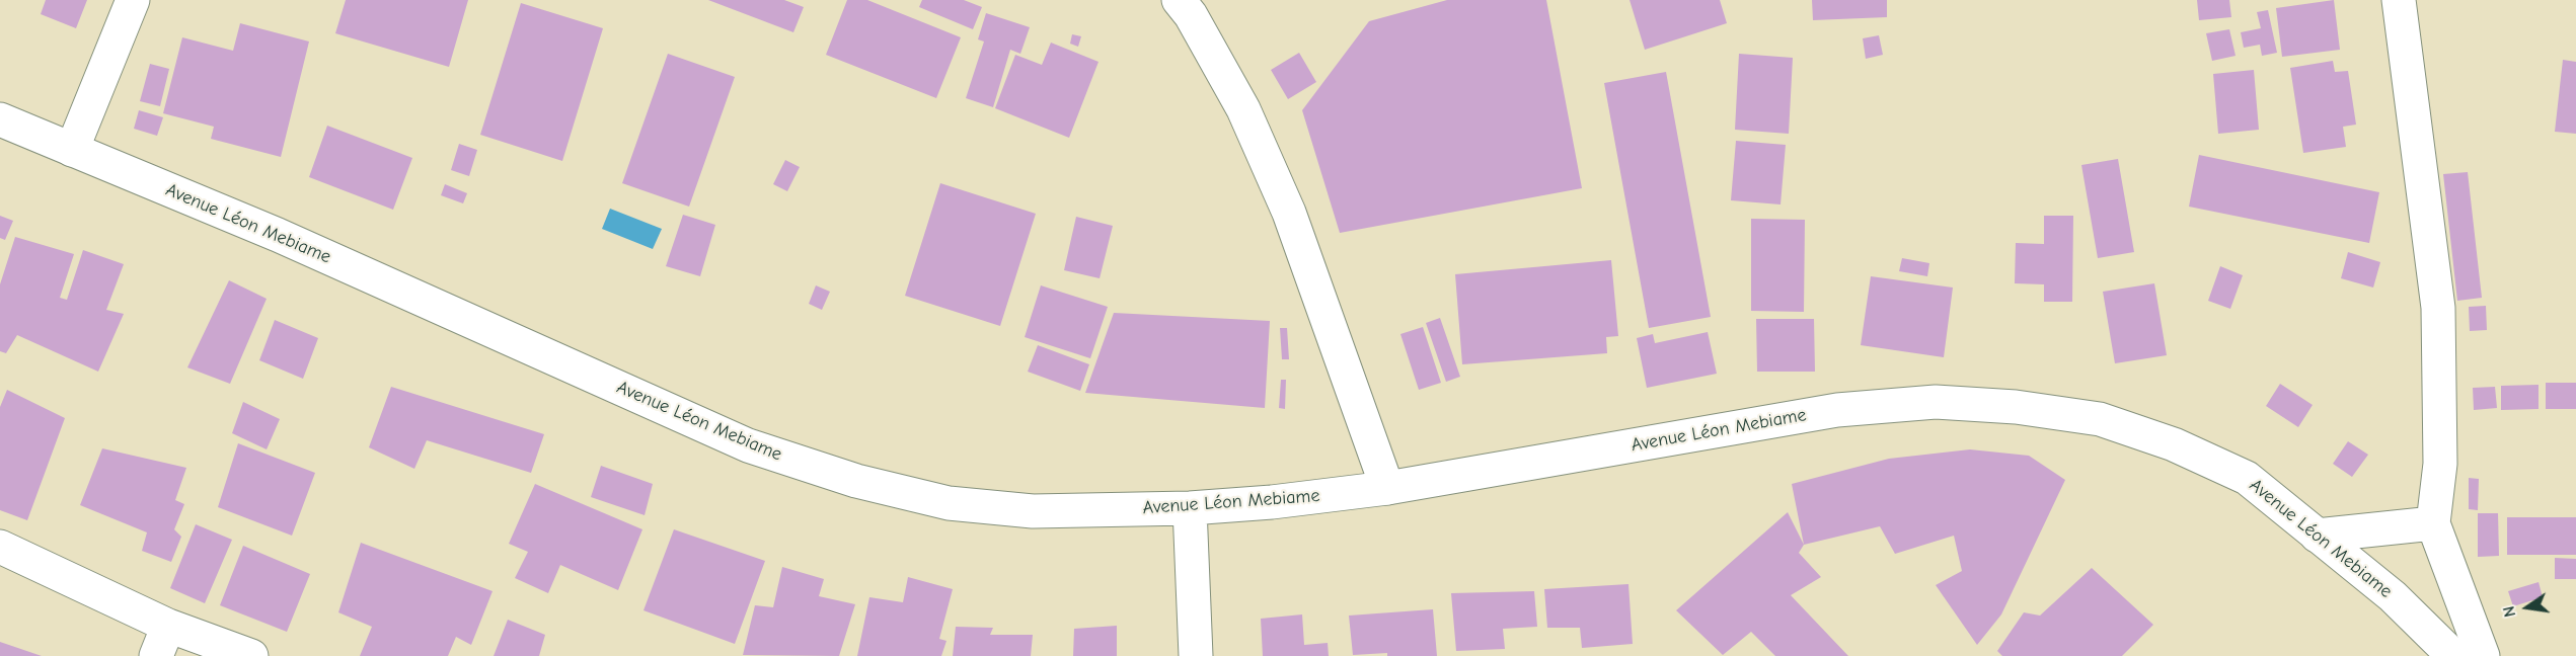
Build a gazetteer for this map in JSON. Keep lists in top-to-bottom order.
{
  "streets": {
    "street": ["Avenue Léon Mebiame"]
  },
  "north": "left"
}
